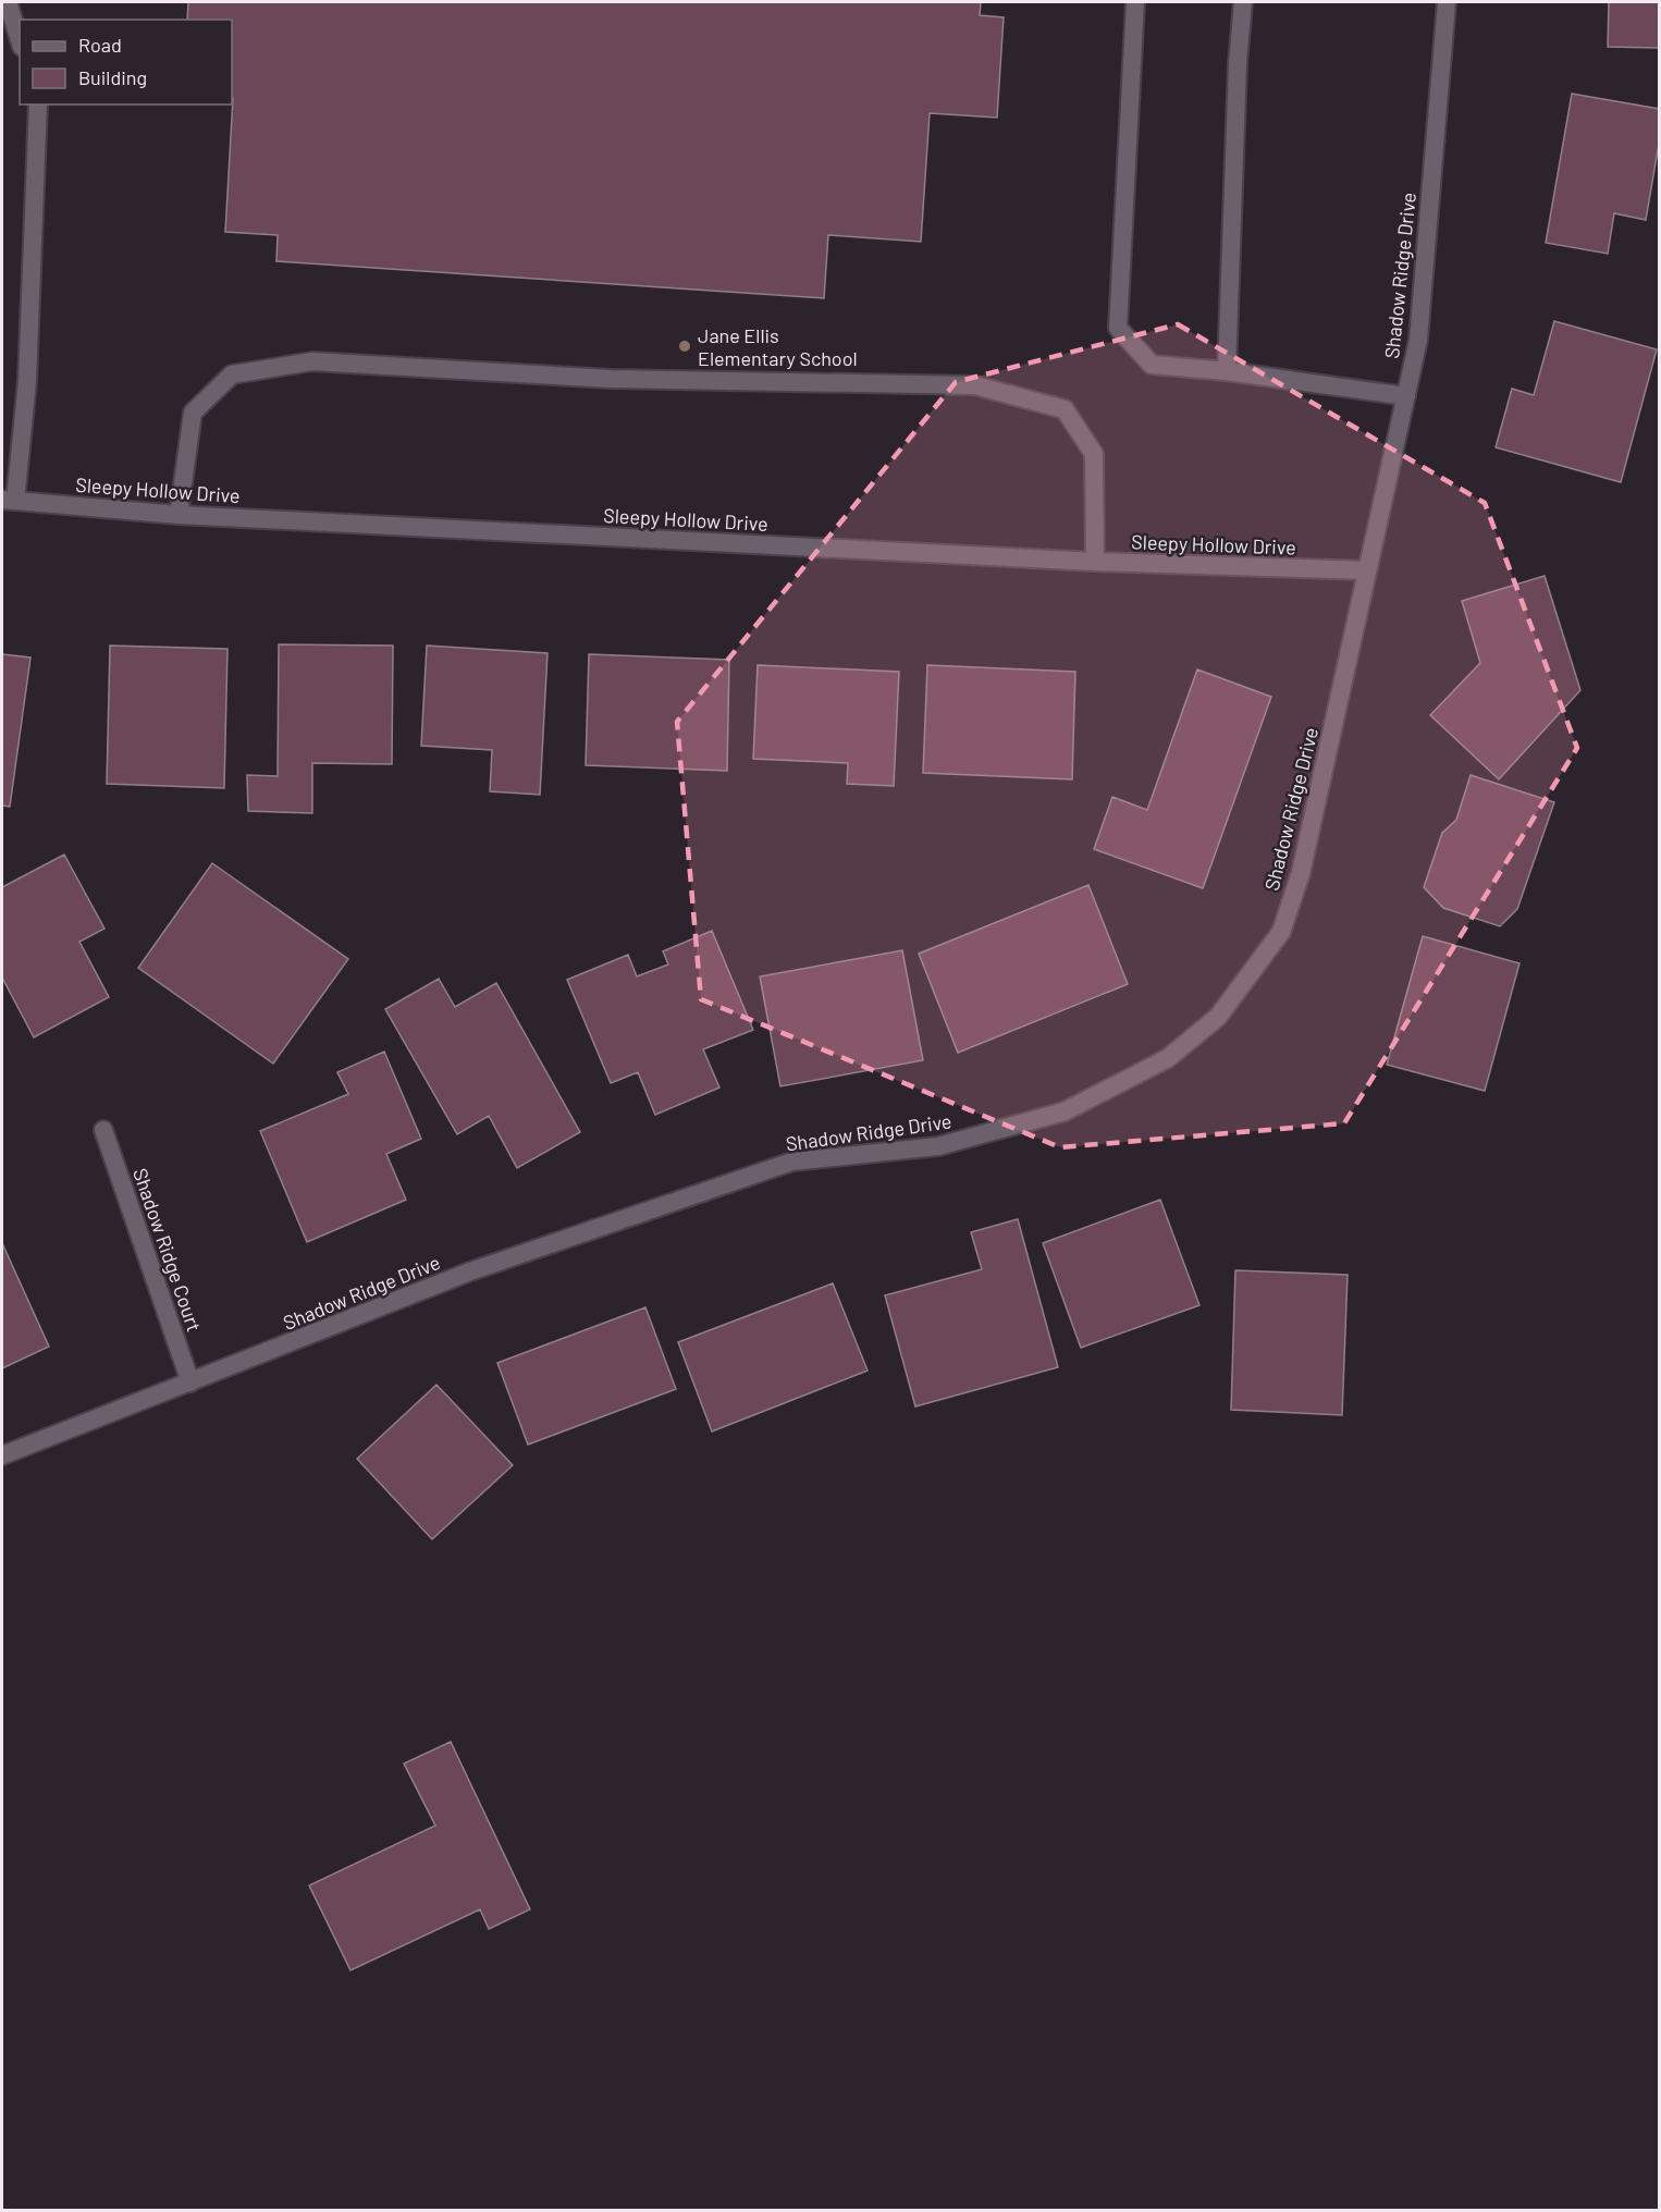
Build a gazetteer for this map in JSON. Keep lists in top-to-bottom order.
{
  "streets": {
    "street": ["Shadow Ridge Drive", "Sleepy Hollow Drive", "Shadow Ridge Court"]
  },
  "crossings": [
    ["Shadow Ridge Drive", "Sleepy Hollow Drive"],
    ["Shadow Ridge Drive", "Shadow Ridge Court"]
  ],
  "places": ["Jane Ellis Elementary School"],
  "legend": ["Road", "Building"]
}
